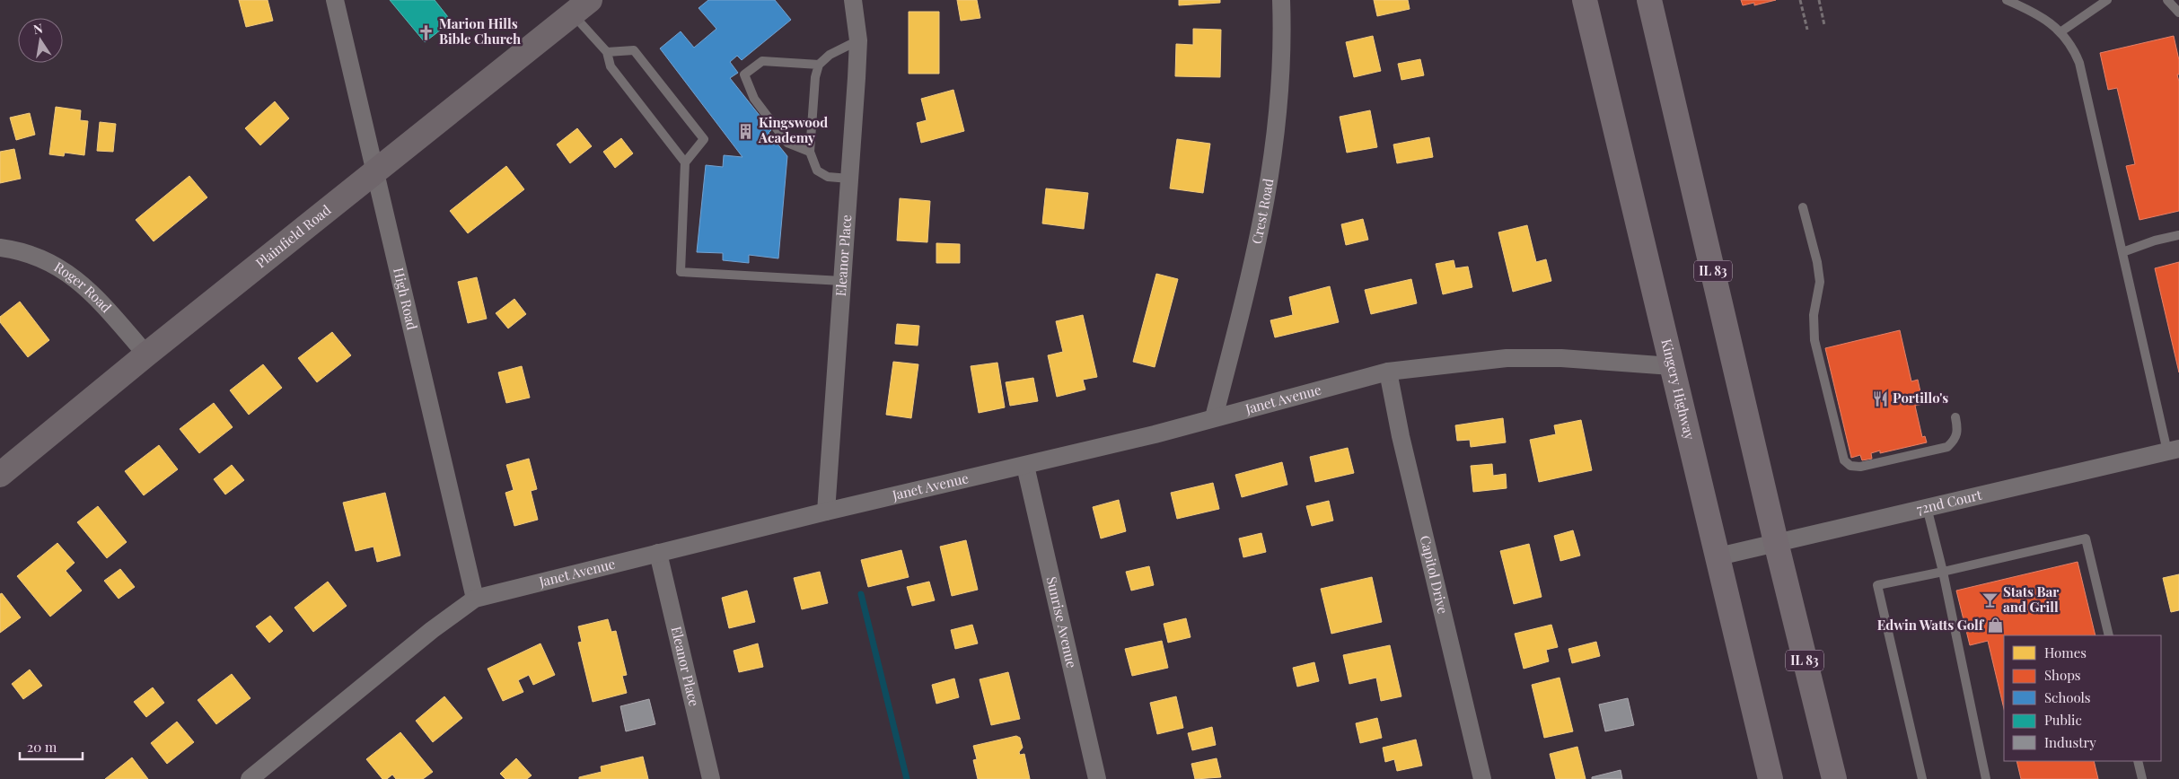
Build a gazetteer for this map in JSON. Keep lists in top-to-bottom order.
{
  "streets": {
    "highway": ["IL 83", "Kingery Highway"],
    "main road": ["Plainfield Road"],
    "street": [
      "Crest Road",
      "Eleanor Place",
      "Roger Road",
      "High Road",
      "Janet Avenue",
      "72nd Court",
      "Capitol Drive",
      "Sunrise Avenue"
    ]
  },
  "crossings": [
    ["Crest Road", "Janet Avenue"],
    ["Plainfield Road", "Roger Road"],
    ["Plainfield Road", "High Road"],
    ["Eleanor Place", "Janet Avenue"],
    ["IL 83", "72nd Court"],
    ["High Road", "Janet Avenue"],
    ["Kingery Highway", "Janet Avenue"],
    ["Kingery Highway", "72nd Court"],
    ["Janet Avenue", "Capitol Drive"],
    ["Janet Avenue", "Sunrise Avenue"]
  ],
  "places": {
    "church": ["Marion Hills Bible Church"],
    "building": ["Kingswood Academy"],
    "restaurant": ["Portillo's"],
    "bar": ["Stats Bar and Grill"],
    "shop": ["Edwin Watts Golf"]
  },
  "legend": [
    "Homes",
    "Shops",
    "Schools",
    "Public",
    "Industry"
  ],
  "scale_bar": "20 m",
  "north": "top"
}
